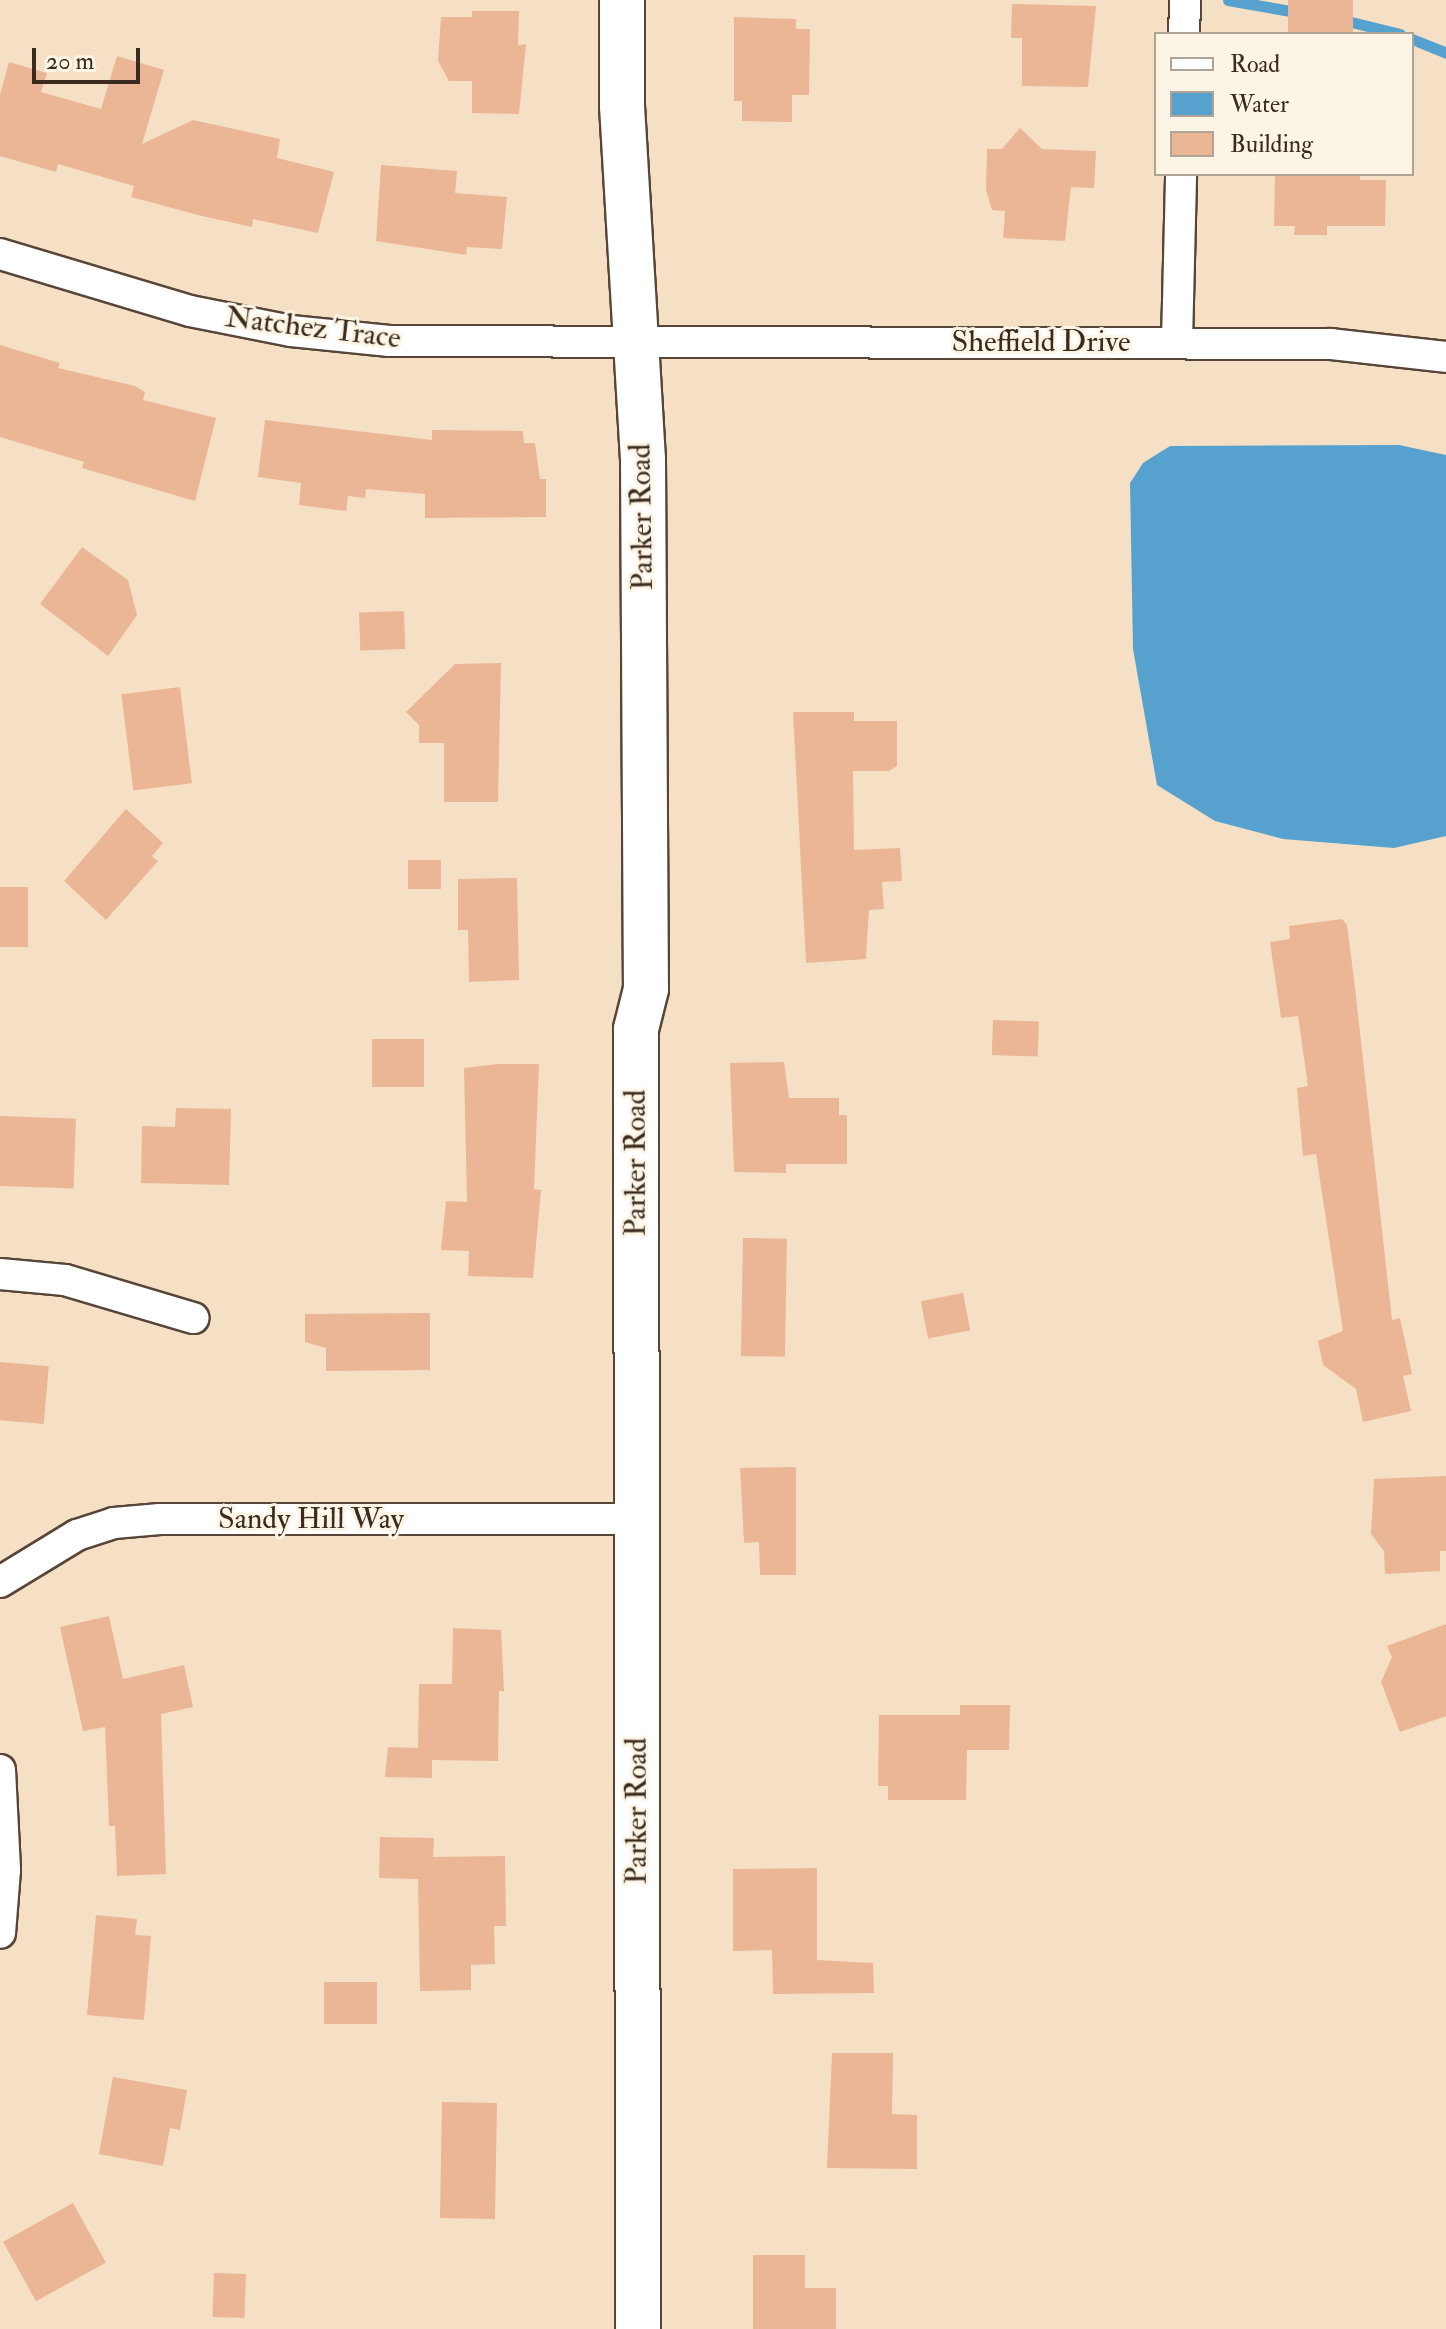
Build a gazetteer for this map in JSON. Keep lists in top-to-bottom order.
{
  "streets": {
    "street": [
      "Natchez Trace",
      "Sheffield Drive",
      "Parker Road",
      "Sandy Hill Way"
    ]
  },
  "crossings": [
    ["Natchez Trace", "Sheffield Drive"],
    ["Natchez Trace", "Parker Road"],
    ["Sheffield Drive", "Parker Road"],
    ["Parker Road", "Sandy Hill Way"]
  ],
  "legend": ["Road", "Water", "Building"],
  "scale_bar": "20 m"
}
